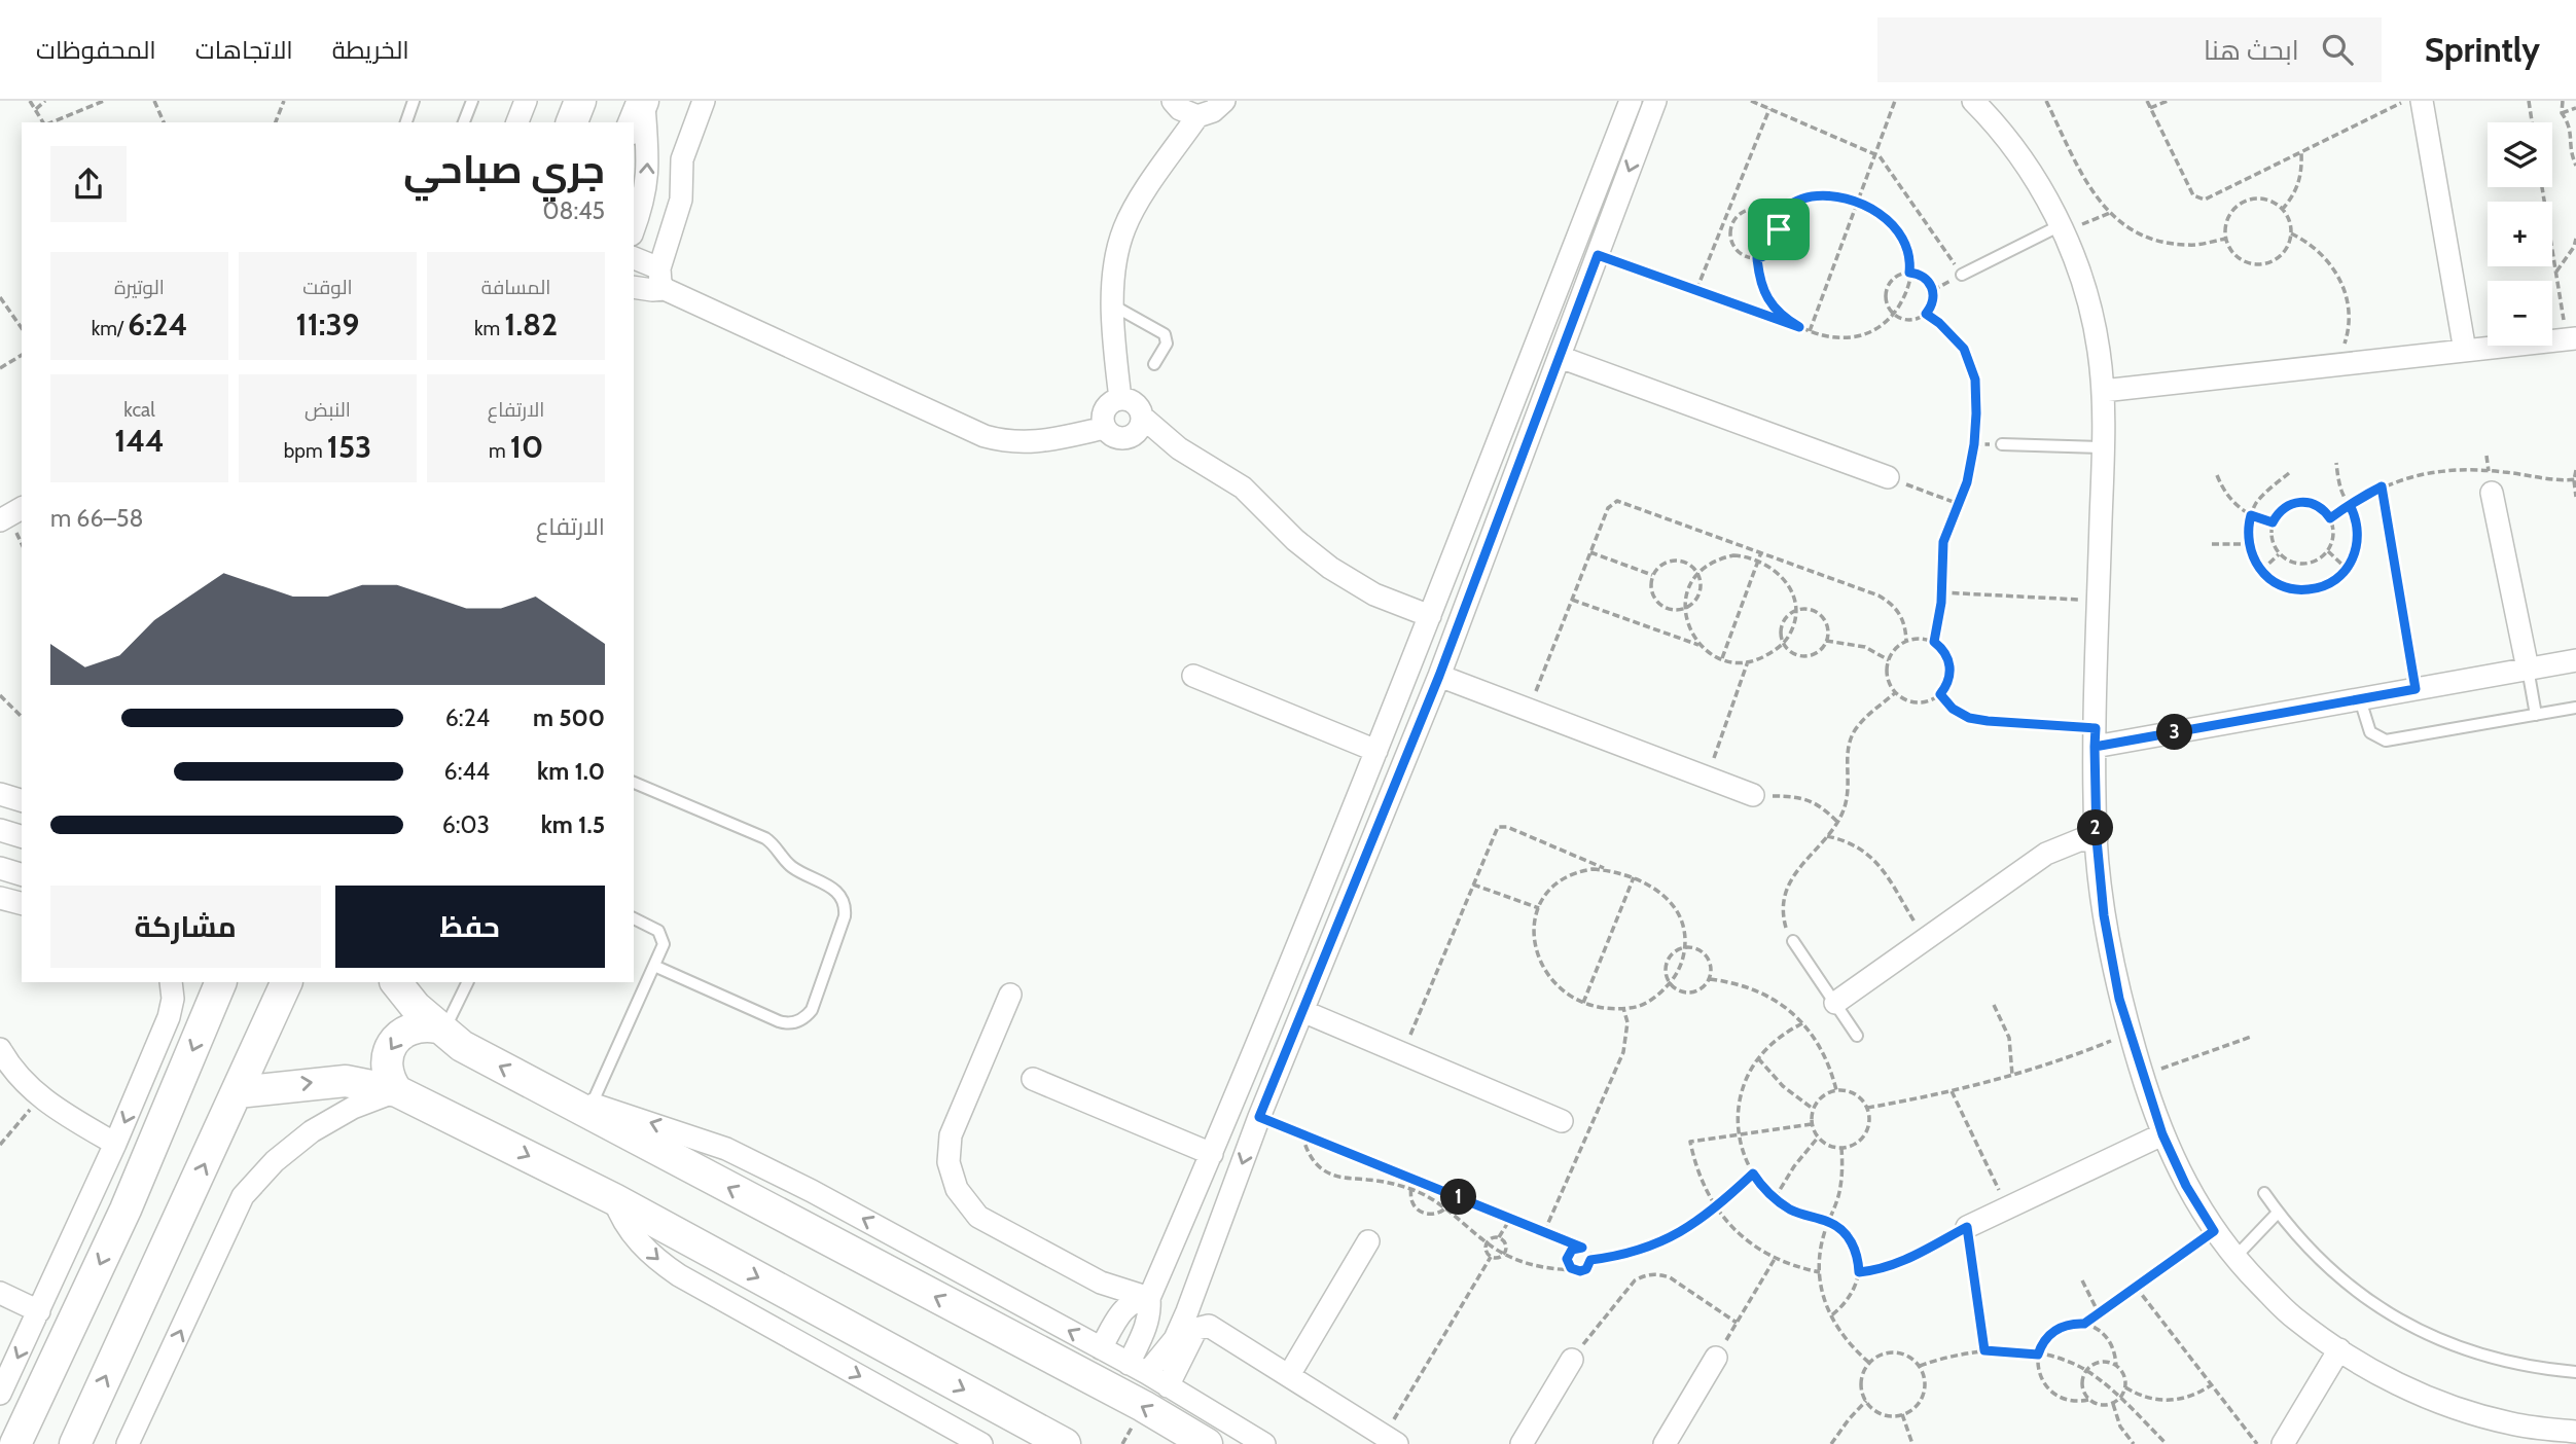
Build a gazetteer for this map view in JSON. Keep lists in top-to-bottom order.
{
  "page": {
    "header": "Sprintly",
    "search": "ابحث هنا",
    "nav": ["الخريطة", "الاتجاهات", "المحفوظات"],
    "map_buttons": ["+", "−"],
    "heading": ["جري صباحي", "08:45"],
    "stats": [
      ["المسافة", "1.82 km"],
      ["الوقت", "11:39"],
      ["الوتيرة", "6:24 /km"],
      ["الارتفاع", "10 m"],
      ["النبض", "153 bpm"],
      ["kcal", "144"]
    ],
    "chart": ["الارتفاع", "58–66 m"],
    "list": [
      {
        "name": "500 m",
        "note": "6:24"
      },
      {
        "name": "1.0 km",
        "note": "6:44"
      },
      {
        "name": "1.5 km",
        "note": "6:03"
      }
    ],
    "pins": ["3", "2", "1"],
    "buttons": ["حفظ", "مشاركة"]
  }
}
